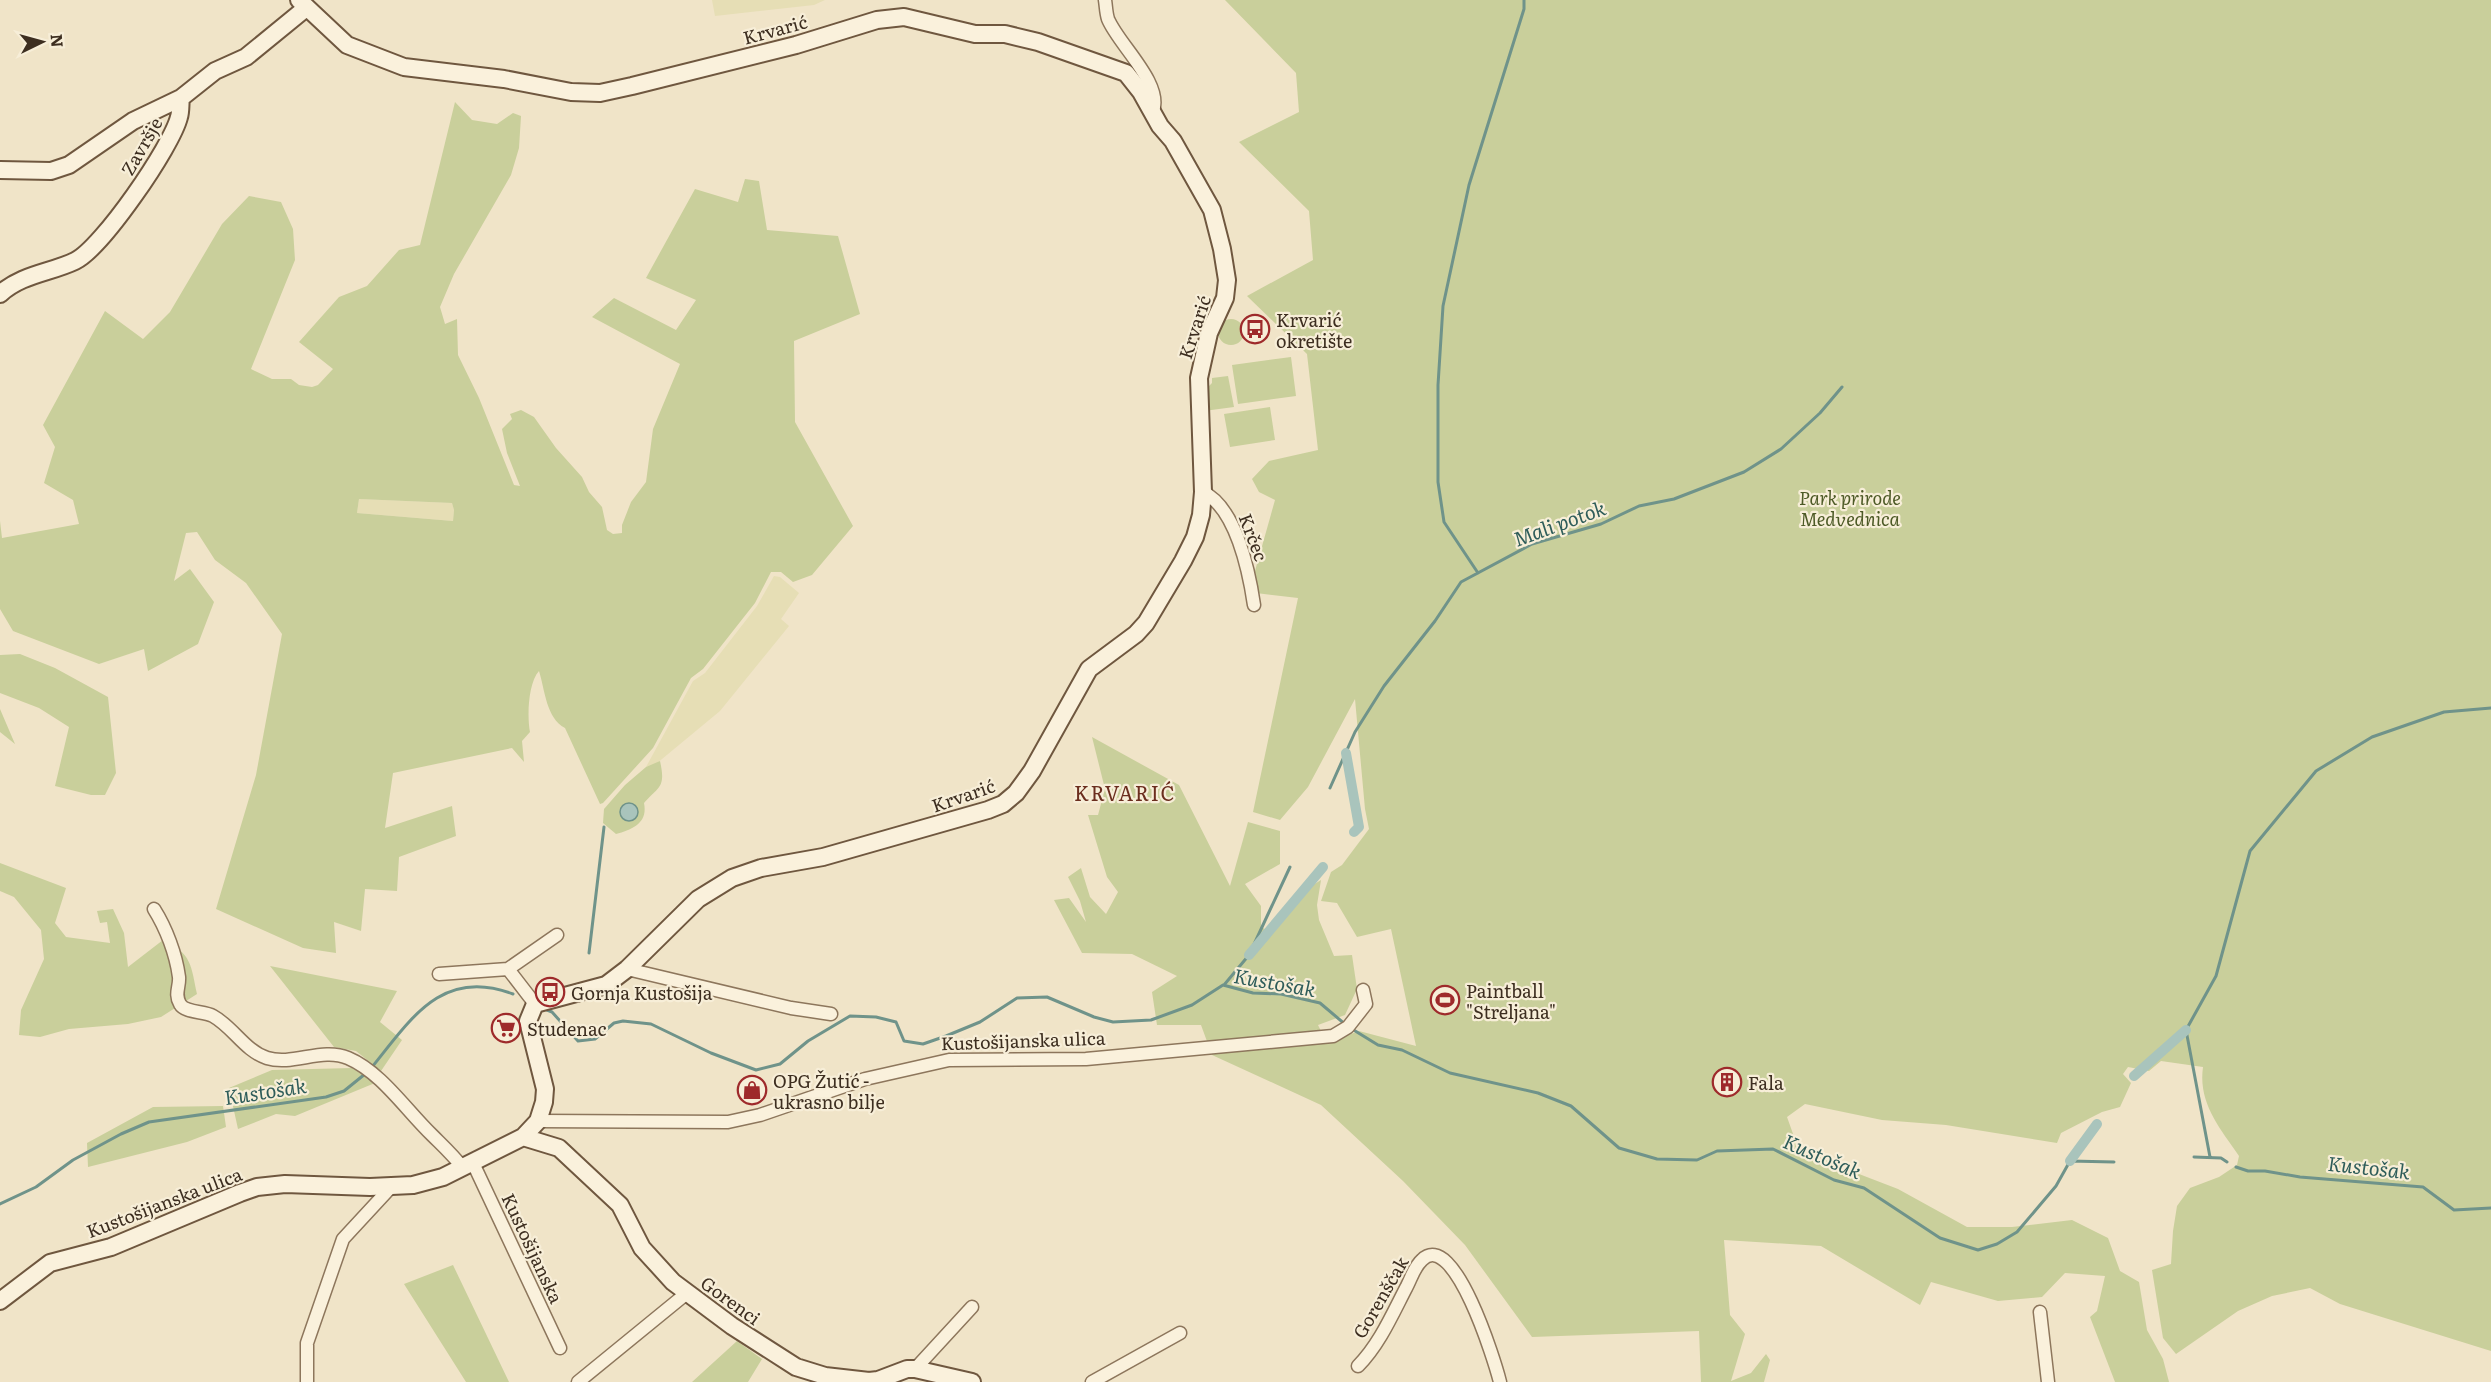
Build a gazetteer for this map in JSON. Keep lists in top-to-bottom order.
{
  "streets": {
    "street": [
      "Krvarić",
      "Završje",
      "Krčec",
      "Kustošijanska ulica",
      "Kustošijanska",
      "Gorenščak",
      "Gorenci"
    ]
  },
  "crossings": [
    ["Krvarić", "Krčec"],
    ["Kustošijanska ulica", "Kustošijanska"],
    ["Kustošijanska ulica", "Gorenci"]
  ],
  "districts": ["KRVARIĆ"],
  "water": ["Mali potok", "Kustošak"],
  "parks": ["Park prirode Medvednica"],
  "places": {
    "bus stop": ["Krvarić okretište", "Gornja Kustošija"],
    "sports": ["Paintball \"Streljana\""],
    "supermarket": ["Studenac"],
    "building": ["Fala"],
    "shop": ["OPG Žutić - ukrasno bilje"]
  },
  "north": "right"
}
